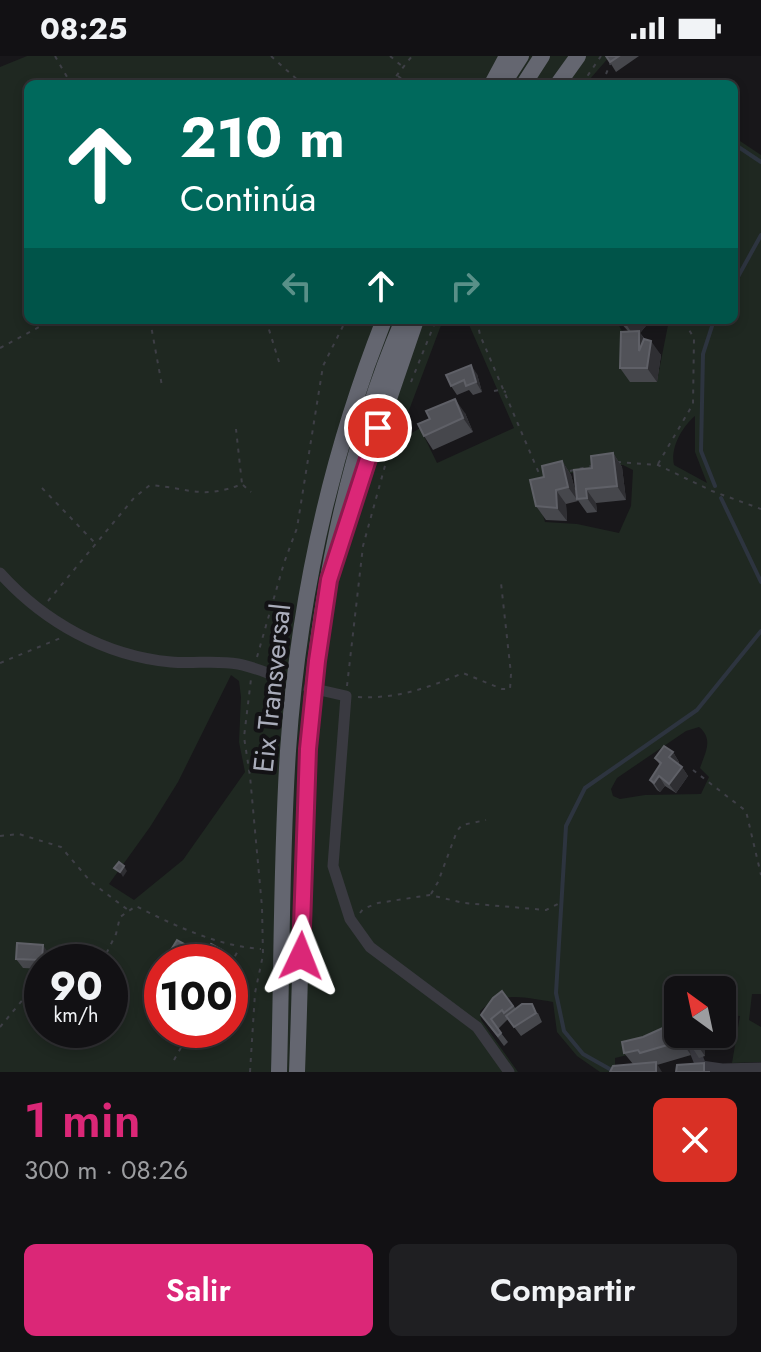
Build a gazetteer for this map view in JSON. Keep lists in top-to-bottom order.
{
  "streets": {
    "highway": ["Eix Transversal"]
  },
  "north": "top left",
  "page": {
    "status": "08:25",
    "turn": ["210 m", "Continúa"],
    "speed": "90 km/h",
    "limit": "100",
    "heading": ["1 min", "300 m · 08:26"],
    "buttons": ["Salir", "Compartir"]
  }
}
